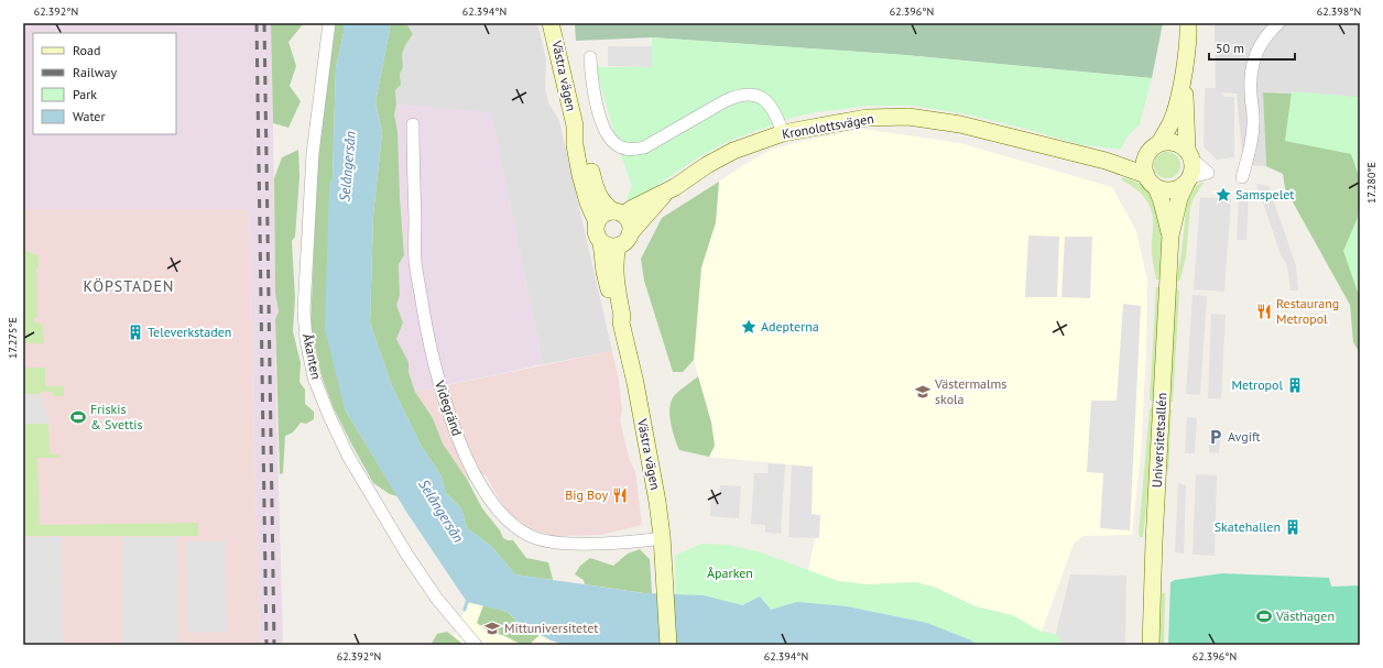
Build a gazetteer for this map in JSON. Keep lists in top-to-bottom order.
{
  "streets": {
    "street": [
      "Västra vägen",
      "Kronolottsvägen",
      "Åkanten",
      "Videgränd",
      "Universitetsallén"
    ]
  },
  "crossings": [
    ["Västra vägen", "Kronolottsvägen"],
    ["Västra vägen", "Videgränd"],
    ["Kronolottsvägen", "Universitetsallén"]
  ],
  "districts": ["KÖPSTADEN"],
  "water": ["Selångersån"],
  "parks": ["Åparken"],
  "places": {
    "place": ["Samspelet", "Adepterna"],
    "restaurant": ["Restaurang Metropol", "Big Boy"],
    "building": ["Televerkstaden", "Metropol", "Skatehallen"],
    "school or university": ["Västermalms skola", "Mittuniversitetet"],
    "sports": ["Friskis & Svettis", "Västhagen"],
    "parking": ["Avgift"]
  },
  "legend": [
    "Road",
    "Railway",
    "Park",
    "Water"
  ],
  "scale_bar": "50 m",
  "coordinates": [
    "62.392°N",
    "62.394°N",
    "62.396°N",
    "62.398°N",
    "17.280°E",
    "17.275°E"
  ]
}
